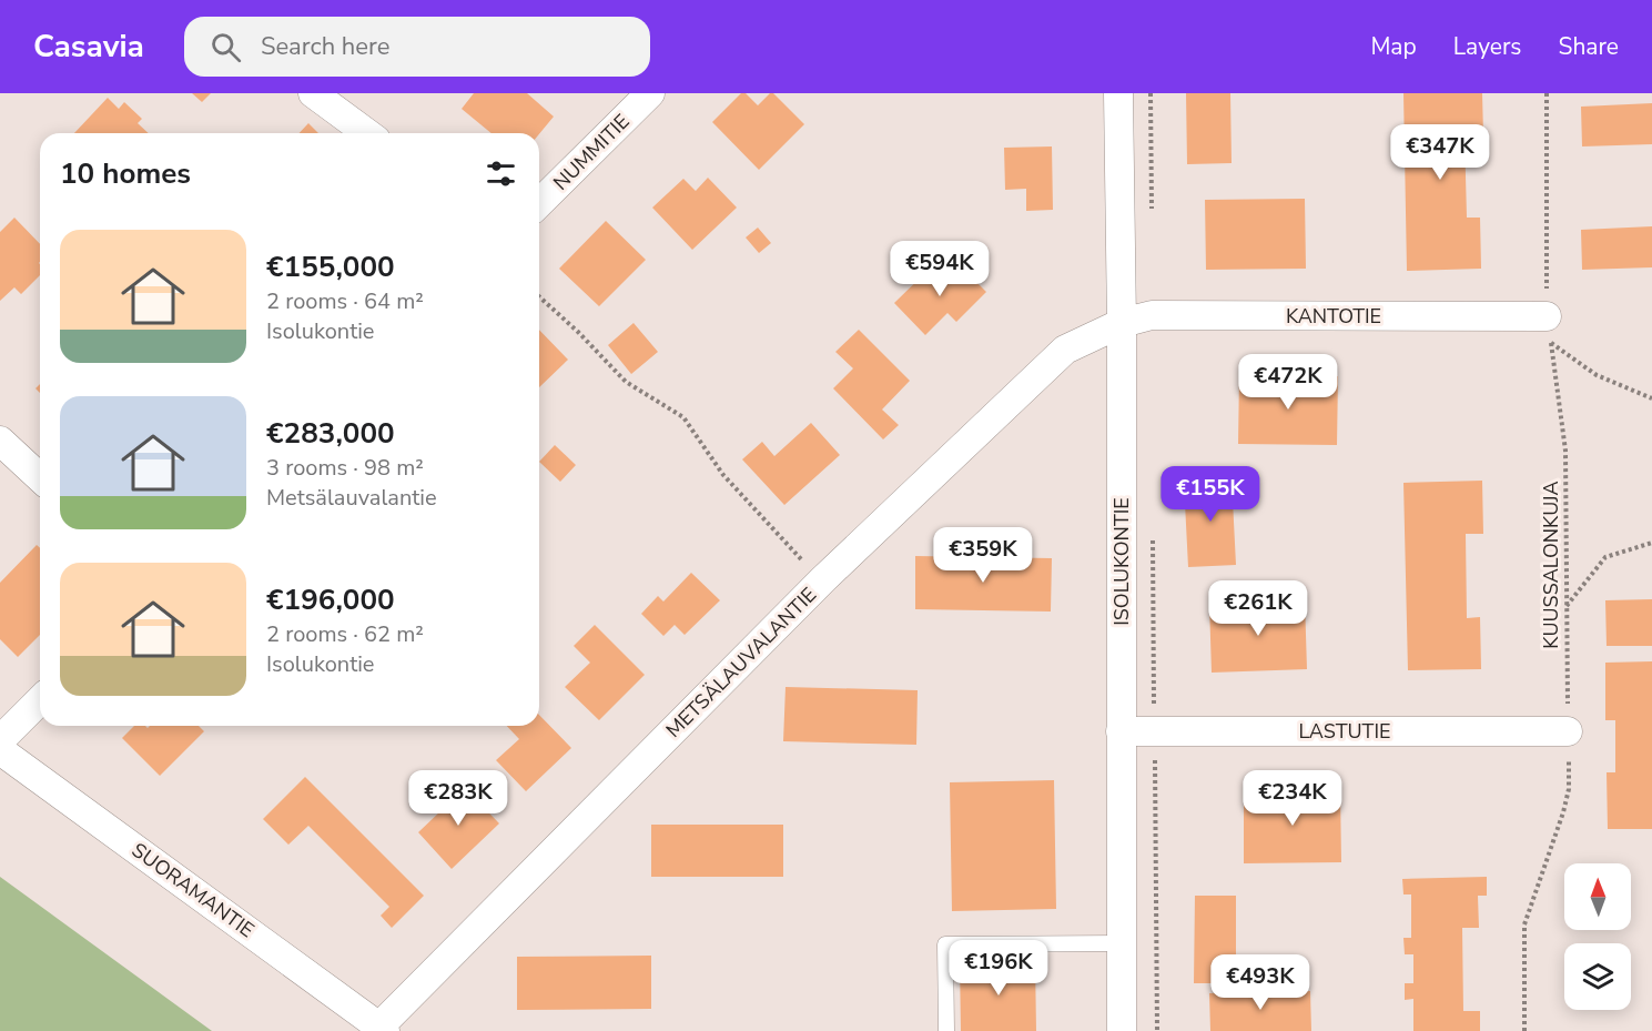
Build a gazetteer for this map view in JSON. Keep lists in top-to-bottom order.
{
  "streets": {
    "street": [
      "NUMMITIE",
      "KANTOTIE",
      "ISOLUKONTIE",
      "METSÄLAUVALANTIE",
      "LASTUTIE",
      "SUORAMANTIE"
    ],
    "path": ["KUUSSALONKUJA"]
  },
  "crossings": [
    ["KANTOTIE", "ISOLUKONTIE"],
    ["KANTOTIE", "KUUSSALONKUJA"],
    ["KANTOTIE", "METSÄLAUVALANTIE"],
    ["ISOLUKONTIE", "METSÄLAUVALANTIE"],
    ["ISOLUKONTIE", "LASTUTIE"],
    ["KUUSSALONKUJA", "LASTUTIE"],
    ["METSÄLAUVALANTIE", "SUORAMANTIE"]
  ],
  "north": "top",
  "page": {
    "header": "Casavia",
    "search": "Search here",
    "nav": ["Map", "Layers", "Share"],
    "price": [
      "€347K",
      "€594K",
      "€472K",
      "€155K",
      "€359K",
      "€261K",
      "€283K",
      "€234K",
      "€196K",
      "€493K"
    ],
    "heading": "10 homes",
    "list": [
      {
        "name": "€155,000",
        "note": "2 rooms · 64 m² · Isolukontie"
      },
      {
        "name": "€283,000",
        "note": "3 rooms · 98 m² · Metsälauvalantie"
      },
      {
        "name": "€196,000",
        "note": "2 rooms · 62 m² · Isolukontie"
      }
    ]
  }
}
